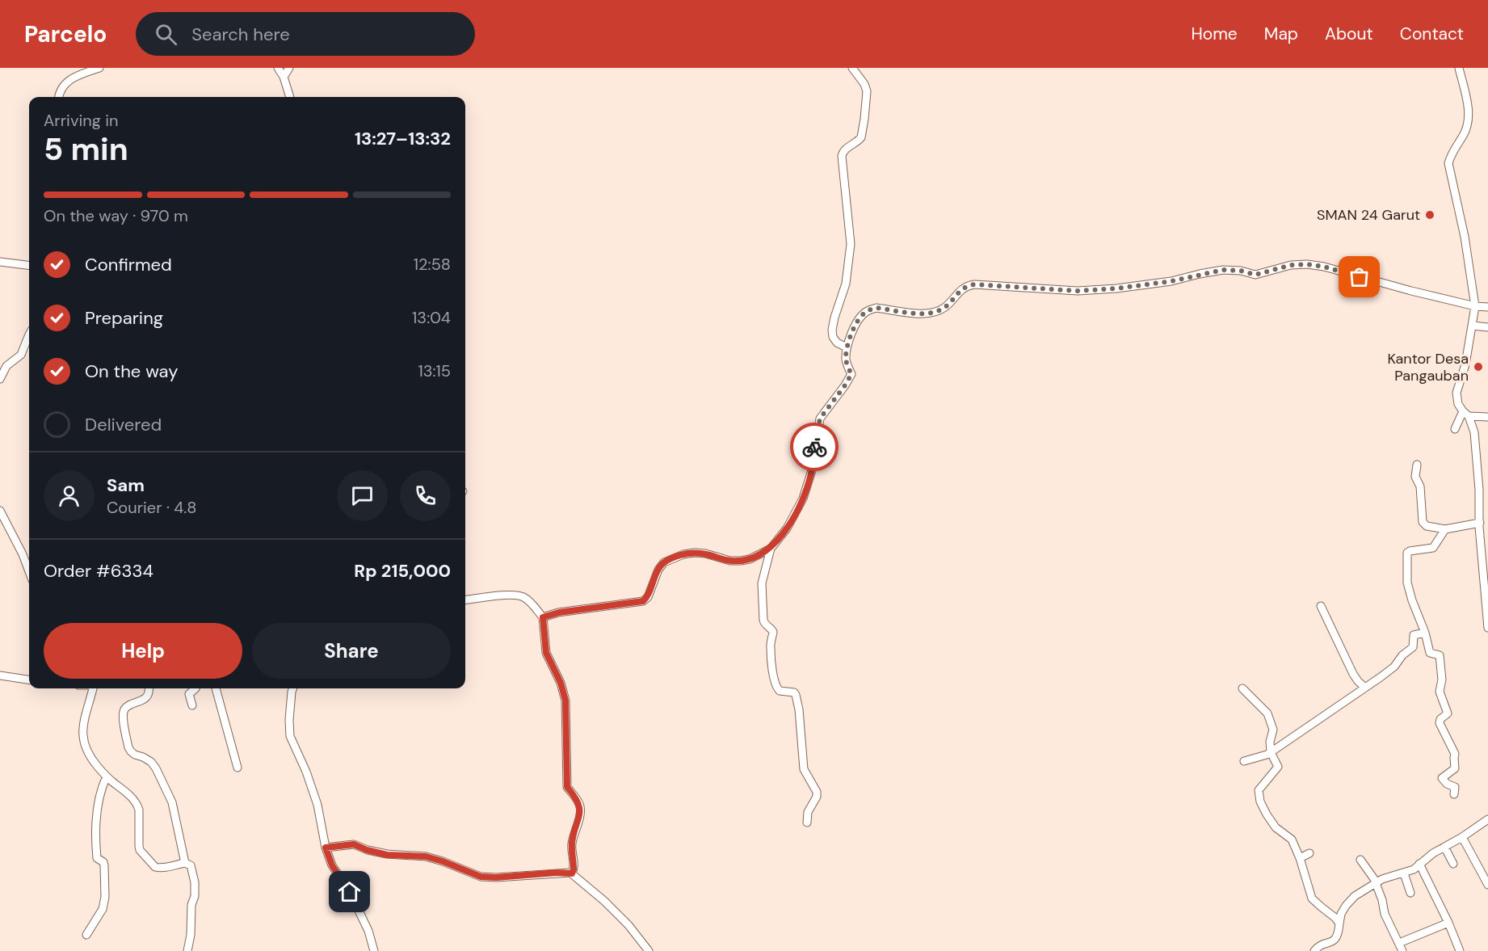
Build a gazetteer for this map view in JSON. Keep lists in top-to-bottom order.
{
  "places": ["SMAN 24 Garut", "Kantor Desa Pangauban"],
  "page": {
    "header": "Parcelo",
    "search": "Search here",
    "nav": [
      "Home",
      "Map",
      "About",
      "Contact"
    ],
    "heading": ["5 min", "Arriving in", "13:27–13:32"],
    "panel": [
      "Sam",
      "Courier · 4.8",
      "Order #6334",
      "Rp 215,000"
    ],
    "bar": "On the way · 970 m",
    "list": [
      ["Confirmed", "12:58"],
      ["Preparing", "13:04"],
      ["On the way", "13:15"],
      "Delivered"
    ],
    "buttons": ["Help", "Share"]
  }
}
